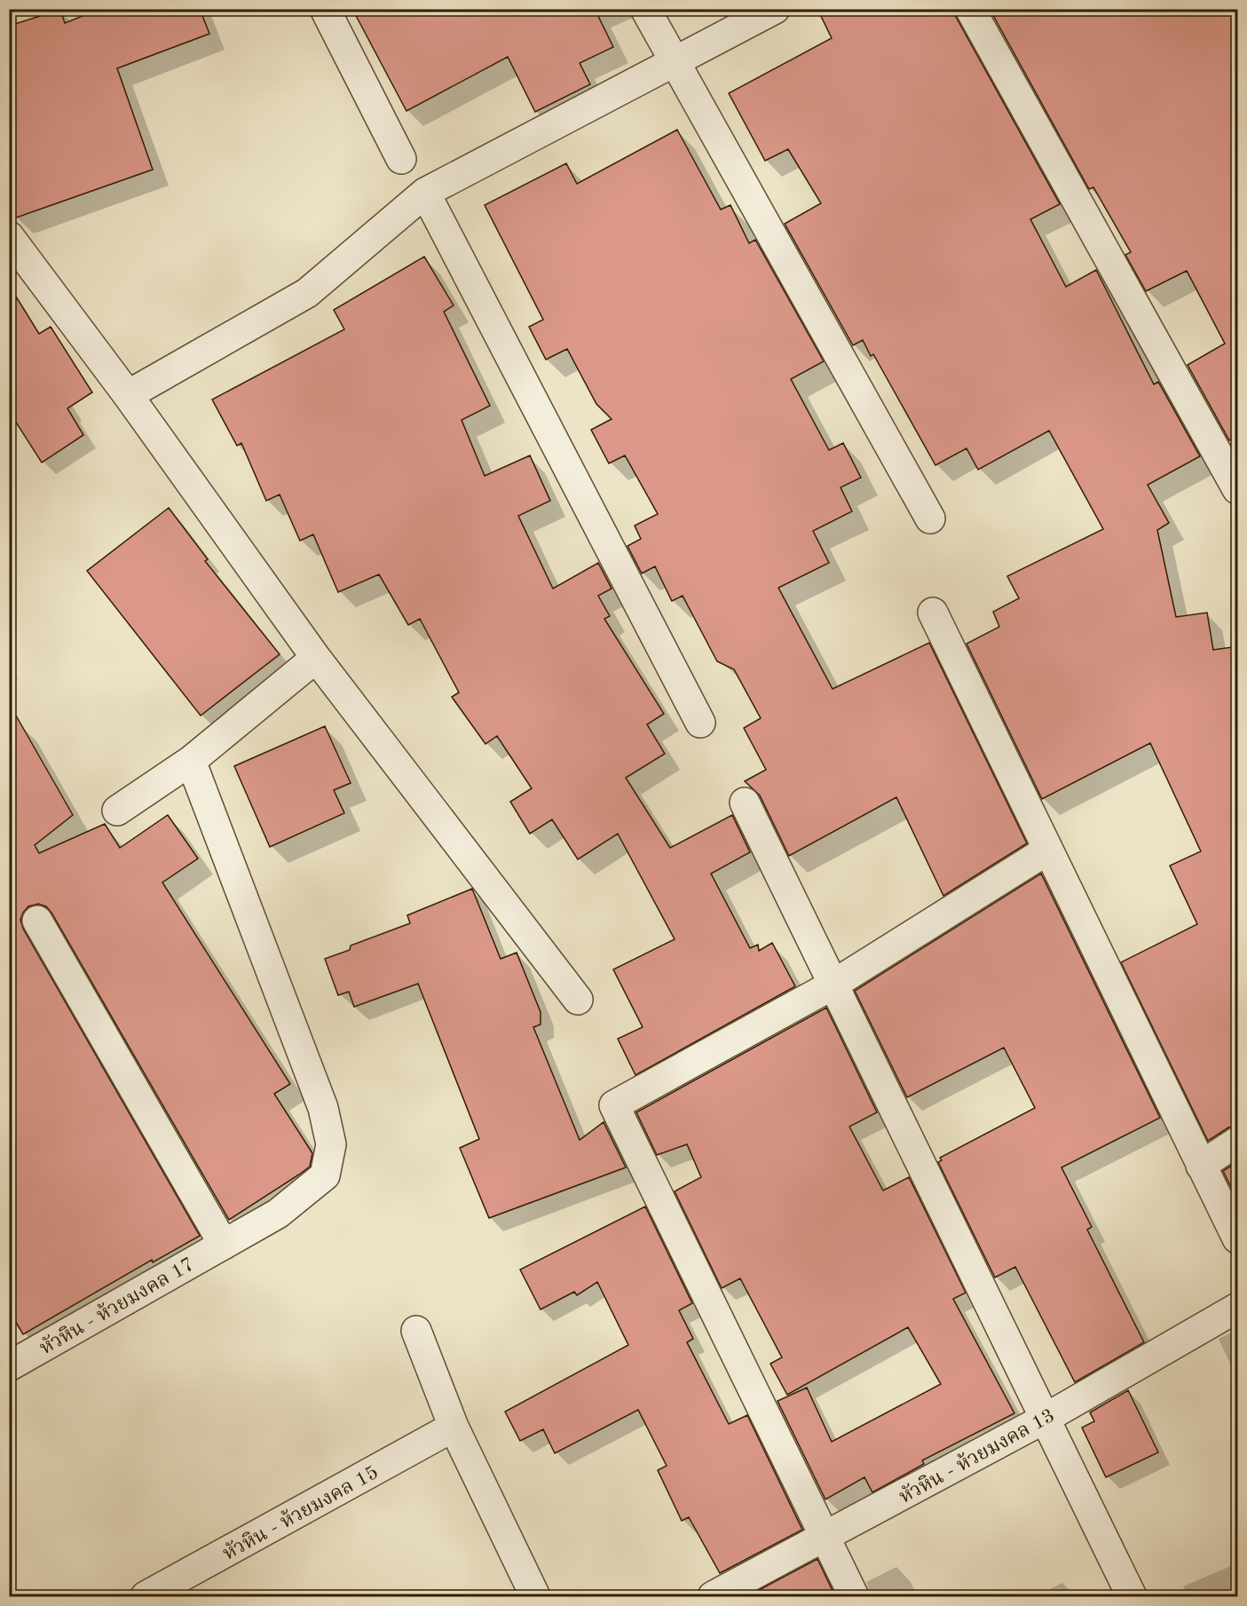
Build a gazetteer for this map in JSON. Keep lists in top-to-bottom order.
{
  "streets": {
    "street": ["หัวหิน - ห้วยมงคล 17", "หัวหิน - ห้วยมงคล 13", "หัวหิน - ห้วยมงคล 15"]
  }
}
